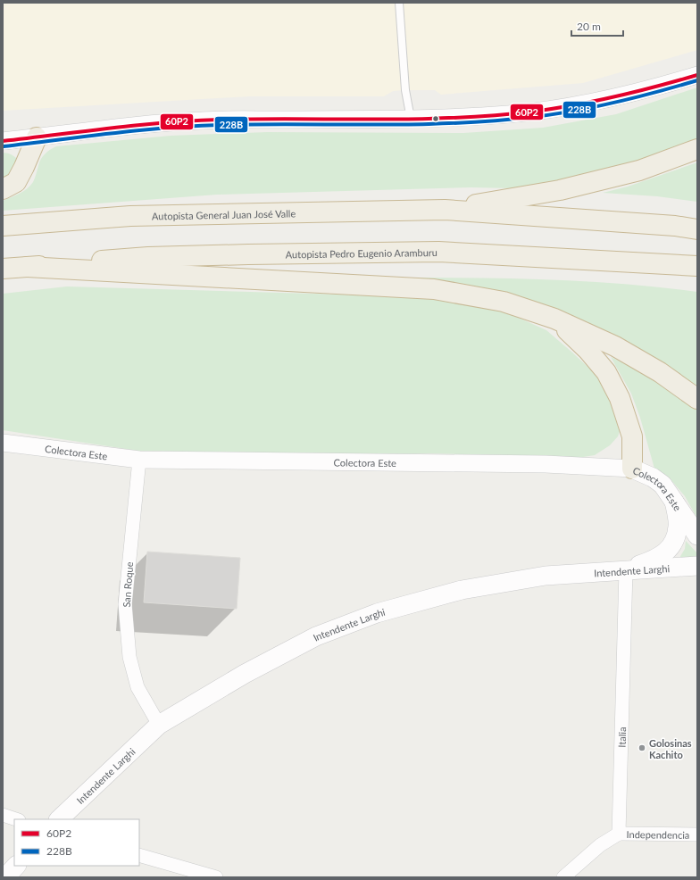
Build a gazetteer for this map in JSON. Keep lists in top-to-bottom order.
{
  "streets": {
    "highway": ["Autopista General Juan José Valle", "Autopista Pedro Eugenio Aramburu"],
    "main road": ["Colectora Este", "Intendente Larghi"],
    "street": ["San Roque", "Italia", "Independencia"]
  },
  "crossings": [
    ["Colectora Este", "San Roque"],
    ["Intendente Larghi", "San Roque"],
    ["Intendente Larghi", "Italia"],
    ["Italia", "Independencia"]
  ],
  "places": ["Golosinas Kachito"],
  "lines": ["transit line 60P2", "transit line 228B"],
  "legend": ["60P2", "228B"],
  "scale_bar": "20 m"
}
